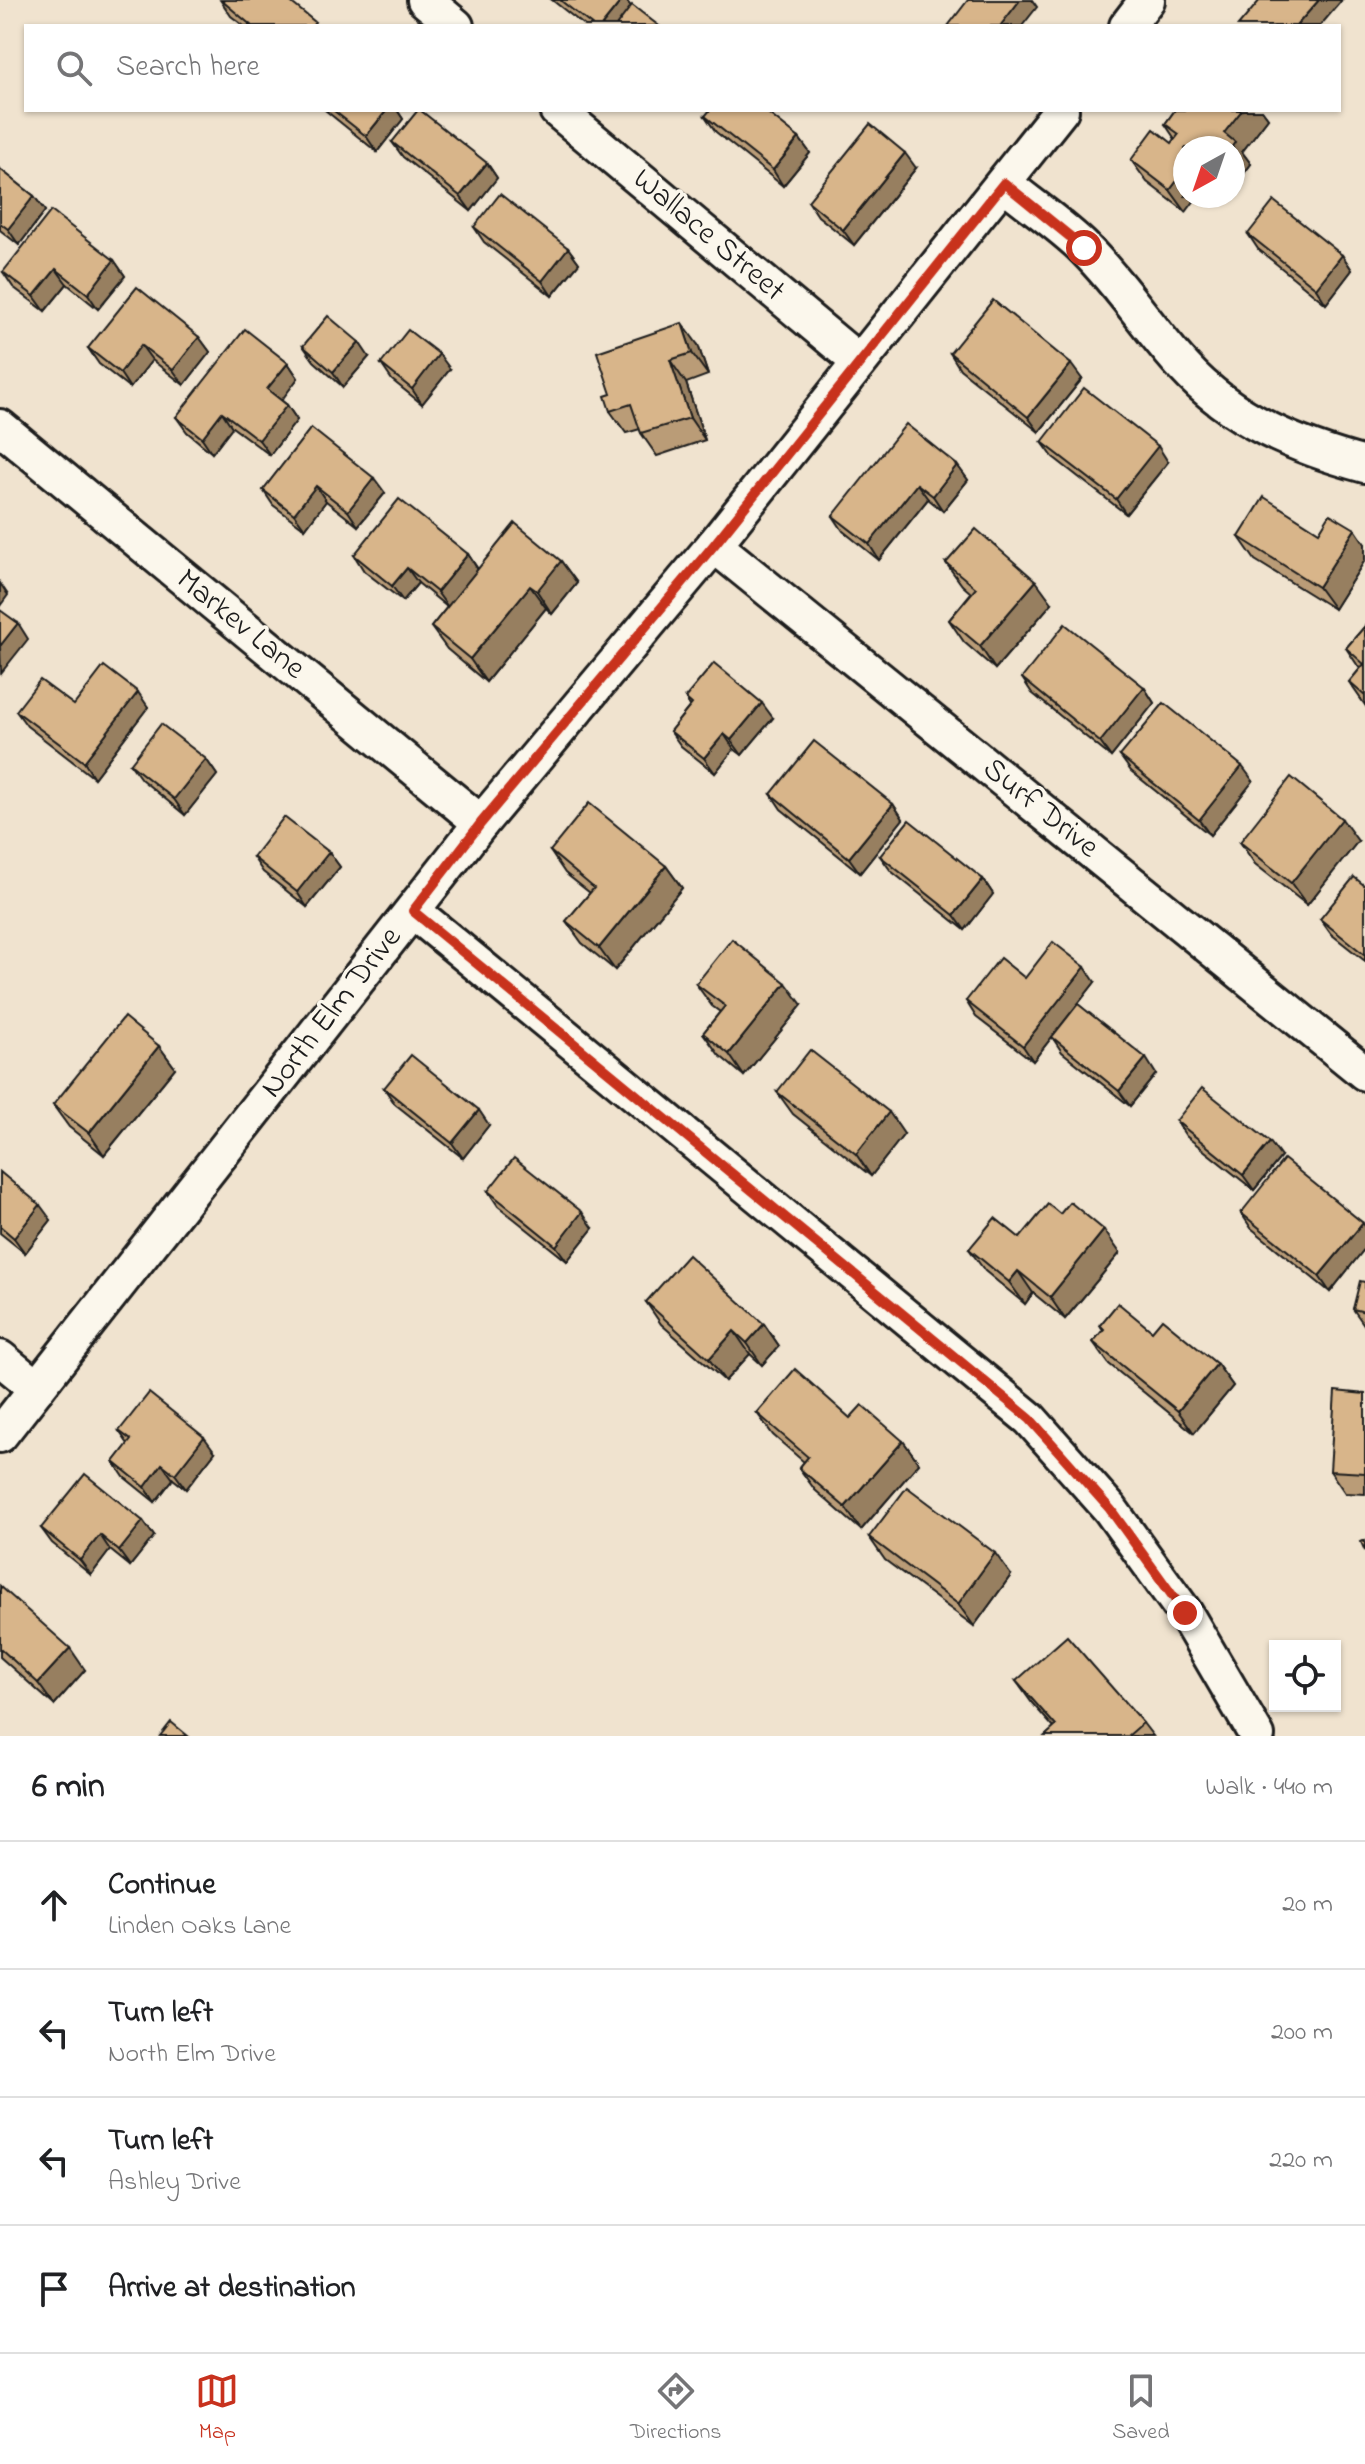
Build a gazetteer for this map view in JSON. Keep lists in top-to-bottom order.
{
  "streets": {
    "street": [
      "Wallace Street",
      "Markev Lane",
      "Surf Drive",
      "North Elm Drive"
    ]
  },
  "crossings": [
    ["Wallace Street", "North Elm Drive"],
    ["Markev Lane", "North Elm Drive"],
    ["Surf Drive", "North Elm Drive"]
  ],
  "north": "bottom left",
  "page": {
    "search": "Search here",
    "heading": ["6 min", "Walk · 440 m"],
    "list": [
      ["Continue", "Linden Oaks Lane", "20 m"],
      ["Turn left", "North Elm Drive", "200 m"],
      ["Turn left", "Ashley Drive", "220 m"],
      "Arrive at destination"
    ],
    "nav": ["Map", "Directions", "Saved"]
  }
}
